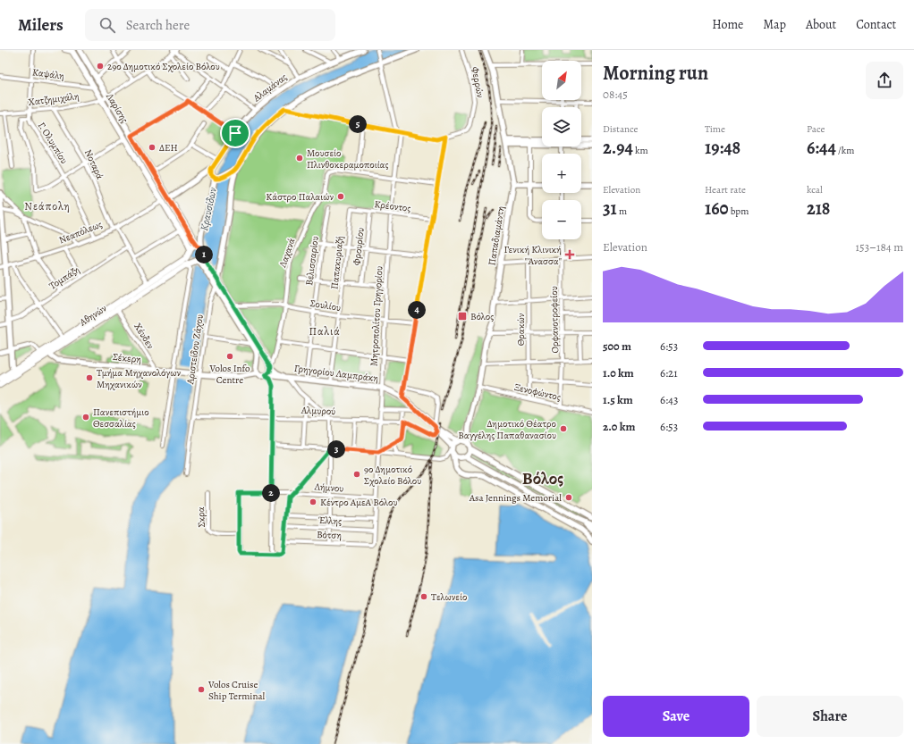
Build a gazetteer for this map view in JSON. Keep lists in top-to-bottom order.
{
  "streets": {
    "main road": ["Λαρίσης", "Αθηνών"],
    "street": [
      "Καψάλη",
      "Φερρών",
      "Αλαμάνας",
      "Χατζημιχάλη",
      "Γ. Ολυμπίου",
      "Νοταρά",
      "Κρέοντος",
      "Νεαπόλεως",
      "Παπαδιαμάντη",
      "Φρουρίου",
      "Λαχανά",
      "Βελισσαρίου",
      "Παπακυριαζή",
      "Τομπάζη",
      "Σουλίου",
      "Μητροπολίτου Γρηγορίου",
      "Ορφανοτροφείου",
      "Θρακών",
      "Χέυδεν",
      "Αριστείδου Ζάχου",
      "Σέκερη",
      "Γρηγορίου Λαμπράκη",
      "Ξενοφώντος",
      "Αλμυρού",
      "Λήμνου",
      "Σκρα",
      "Έλλης",
      "Βότση"
    ]
  },
  "crossings": [
    ["Καψάλη", "Λαρίσης"],
    ["Καψάλη", "Γ. Ολυμπίου"],
    ["Φερρών", "Μητροπολίτου Γρηγορίου"],
    ["Χατζημιχάλη", "Λαρίσης"],
    ["Χατζημιχάλη", "Γ. Ολυμπίου"],
    ["Χατζημιχάλη", "Νοταρά"],
    ["Λαρίσης", "Νεαπόλεως"],
    ["Λαρίσης", "Αθηνών"],
    ["Λαρίσης", "Γρηγορίου Λαμπράκη"],
    ["Γ. Ολυμπίου", "Νεαπόλεως"],
    ["Νοταρά", "Νεαπόλεως"],
    ["Νοταρά", "Τομπάζη"],
    ["Νοταρά", "Αθηνών"],
    ["Κρέοντος", "Φρουρίου"],
    ["Κρέοντος", "Παπακυριαζή"],
    ["Κρέοντος", "Μητροπολίτου Γρηγορίου"],
    ["Παπαδιαμάντη", "Ξενοφώντος"],
    ["Λαχανά", "Σουλίου"],
    ["Λαχανά", "Σέκερη"],
    ["Λαχανά", "Γρηγορίου Λαμπράκη"],
    ["Βελισσαρίου", "Σουλίου"],
    ["Βελισσαρίου", "Γρηγορίου Λαμπράκη"],
    ["Παπακυριαζή", "Σουλίου"],
    ["Παπακυριαζή", "Γρηγορίου Λαμπράκη"],
    ["Σουλίου", "Μητροπολίτου Γρηγορίου"],
    ["Σουλίου", "Γρηγορίου Λαμπράκη"],
    ["Αθηνών", "Χέυδεν"],
    ["Αθηνών", "Σέκερη"],
    ["Αθηνών", "Γρηγορίου Λαμπράκη"],
    ["Μητροπολίτου Γρηγορίου", "Γρηγορίου Λαμπράκη"],
    ["Μητροπολίτου Γρηγορίου", "Αλμυρού"],
    ["Μητροπολίτου Γρηγορίου", "Λήμνου"],
    ["Μητροπολίτου Γρηγορίου", "Έλλης"],
    ["Μητροπολίτου Γρηγορίου", "Βότση"],
    ["Ορφανοτροφείου", "Ξενοφώντος"],
    ["Θρακών", "Ξενοφώντος"],
    ["Χέυδεν", "Σέκερη"],
    ["Αριστείδου Ζάχου", "Σέκερη"],
    ["Αριστείδου Ζάχου", "Αλμυρού"],
    ["Σέκερη", "Γρηγορίου Λαμπράκη"],
    ["Λήμνου", "Σκρα"]
  ],
  "districts": ["Νεάπολη", "Παλιά", "Βόλος"],
  "water": ["Κραυσίδων"],
  "places": {
    "other": [
      "29ο Δημοτικό Σχολείο Βόλου",
      "ΔΕΗ",
      "Μουσείο Πλινθοκεραμοποιίας",
      "Κάστρο Παλαιών",
      "Volos Info Centre",
      "Τμήμα Μηχανολόγων Μηχανικών",
      "Πανεπιστήμιο Θεσσαλίας",
      "Δημοτικό Θέατρο Βαγγέλης Παπαθανασίου",
      "9ο Δημοτικό Σχολείο Βόλου",
      "Asa Jennings Memorial",
      "Κέντρο ΑμεΑ Βόλου",
      "Τελωνείο",
      "Volos Cruise Ship Terminal"
    ],
    "health": ["Γενική Κλινική \"Άνασσα\""],
    "transit": ["Βόλος"]
  },
  "north": "top right",
  "page": {
    "header": "Milers",
    "search": "Search here",
    "nav": [
      "Home",
      "Map",
      "About",
      "Contact"
    ],
    "heading": ["Morning run", "08:45"],
    "map_buttons": ["+", "−"],
    "stats": [
      ["Distance", "2.94 km"],
      ["Time", "19:48"],
      ["Pace", "6:44 /km"],
      ["Elevation", "31 m"],
      ["Heart rate", "160 bpm"],
      ["kcal", "218"]
    ],
    "pins": [
      "5",
      "1",
      "4",
      "3",
      "2"
    ],
    "chart": ["Elevation", "153–184 m"],
    "list": [
      {
        "name": "500 m",
        "note": "6:53"
      },
      {
        "name": "1.0 km",
        "note": "6:21"
      },
      {
        "name": "1.5 km",
        "note": "6:43"
      },
      {
        "name": "2.0 km",
        "note": "6:53"
      }
    ],
    "buttons": ["Save", "Share"]
  }
}
